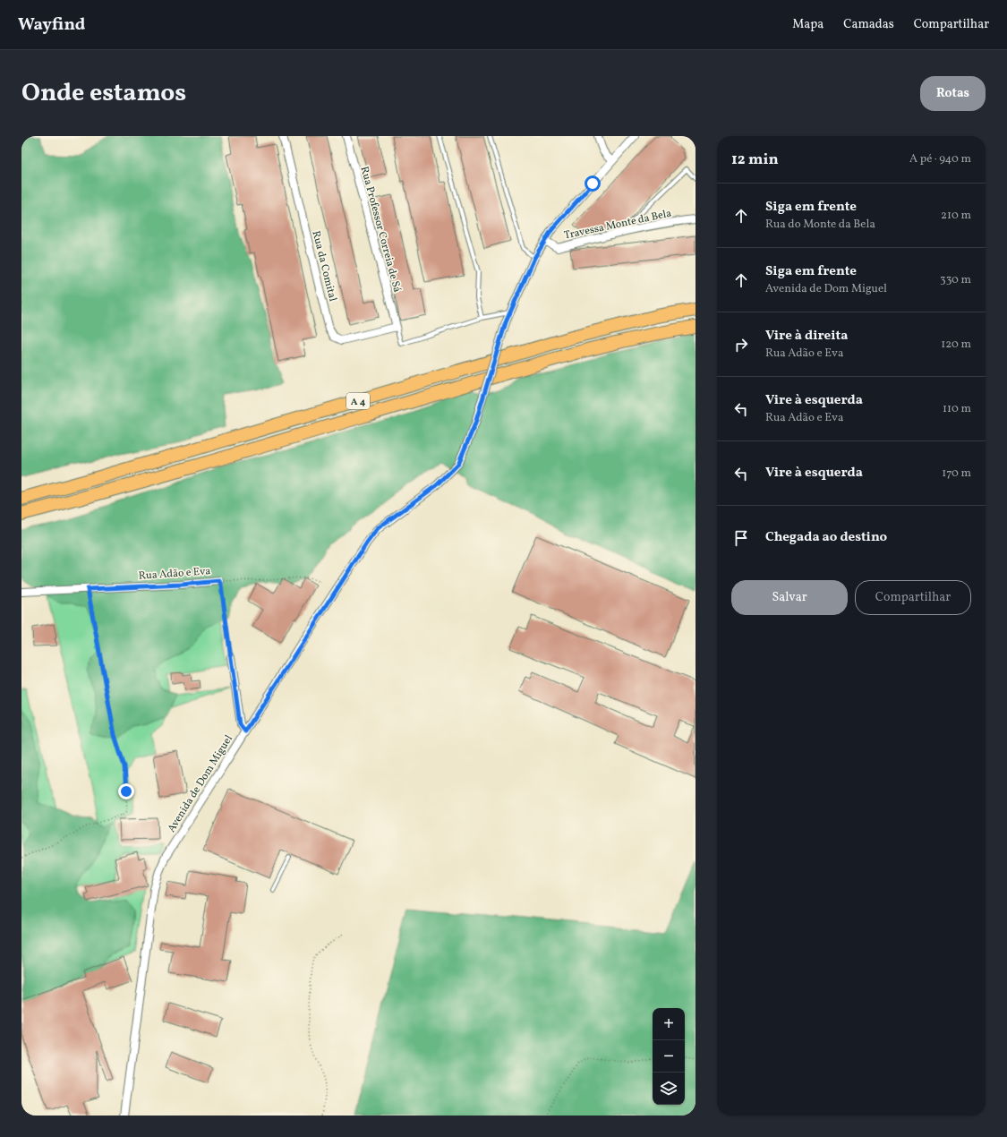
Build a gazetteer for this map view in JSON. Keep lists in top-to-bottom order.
{
  "streets": {
    "highway": ["A 4"],
    "street": [
      "Travessa Monte da Bela",
      "Rua Professor Correia de Sá",
      "Rua da Comital",
      "Rua Adão e Eva",
      "Avenida de Dom Miguel"
    ]
  },
  "crossings": [
    ["Travessa Monte da Bela", "Avenida de Dom Miguel"],
    ["Rua Professor Correia de Sá", "Rua da Comital"]
  ],
  "page": {
    "header": "Wayfind",
    "nav": ["Mapa", "Camadas", "Compartilhar"],
    "title": "Onde estamos",
    "buttons": [
      "Rotas",
      ["Salvar", "Compartilhar"]
    ],
    "heading": ["12 min", "A pé · 940 m"],
    "list": [
      ["Siga em frente", "Rua do Monte da Bela", "210 m"],
      ["Siga em frente", "Avenida de Dom Miguel", "330 m"],
      ["Vire à direita", "Rua Adão e Eva", "120 m"],
      ["Vire à esquerda", "Rua Adão e Eva", "110 m"],
      ["Vire à esquerda", "170 m"],
      "Chegada ao destino"
    ],
    "map_buttons": ["+", "−"]
  }
}
